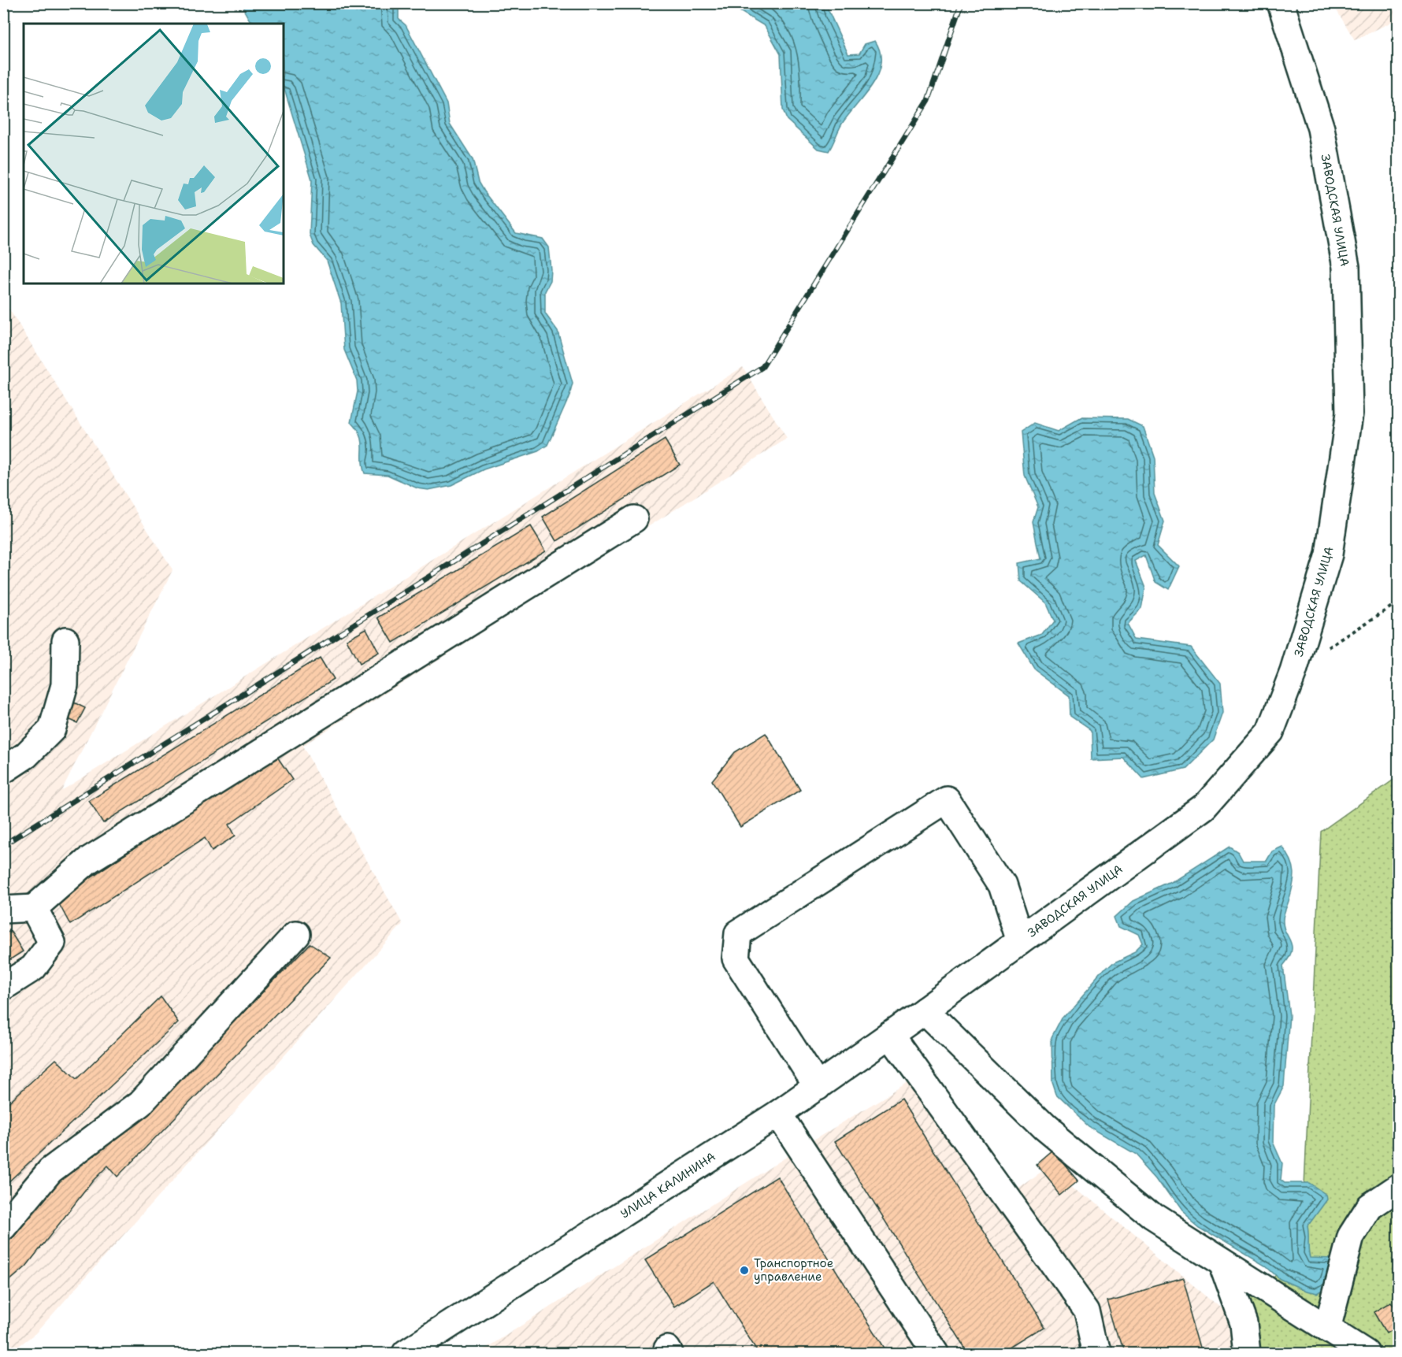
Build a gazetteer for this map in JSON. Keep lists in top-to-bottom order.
{
  "streets": {
    "street": ["ЗАВОДСКАЯ УЛИЦА", "УЛИЦА КАЛИНИНА"]
  },
  "crossings": [
    ["ЗАВОДСКАЯ УЛИЦА", "УЛИЦА КАЛИНИНА"]
  ],
  "places": ["Транспортное управление"]
}
